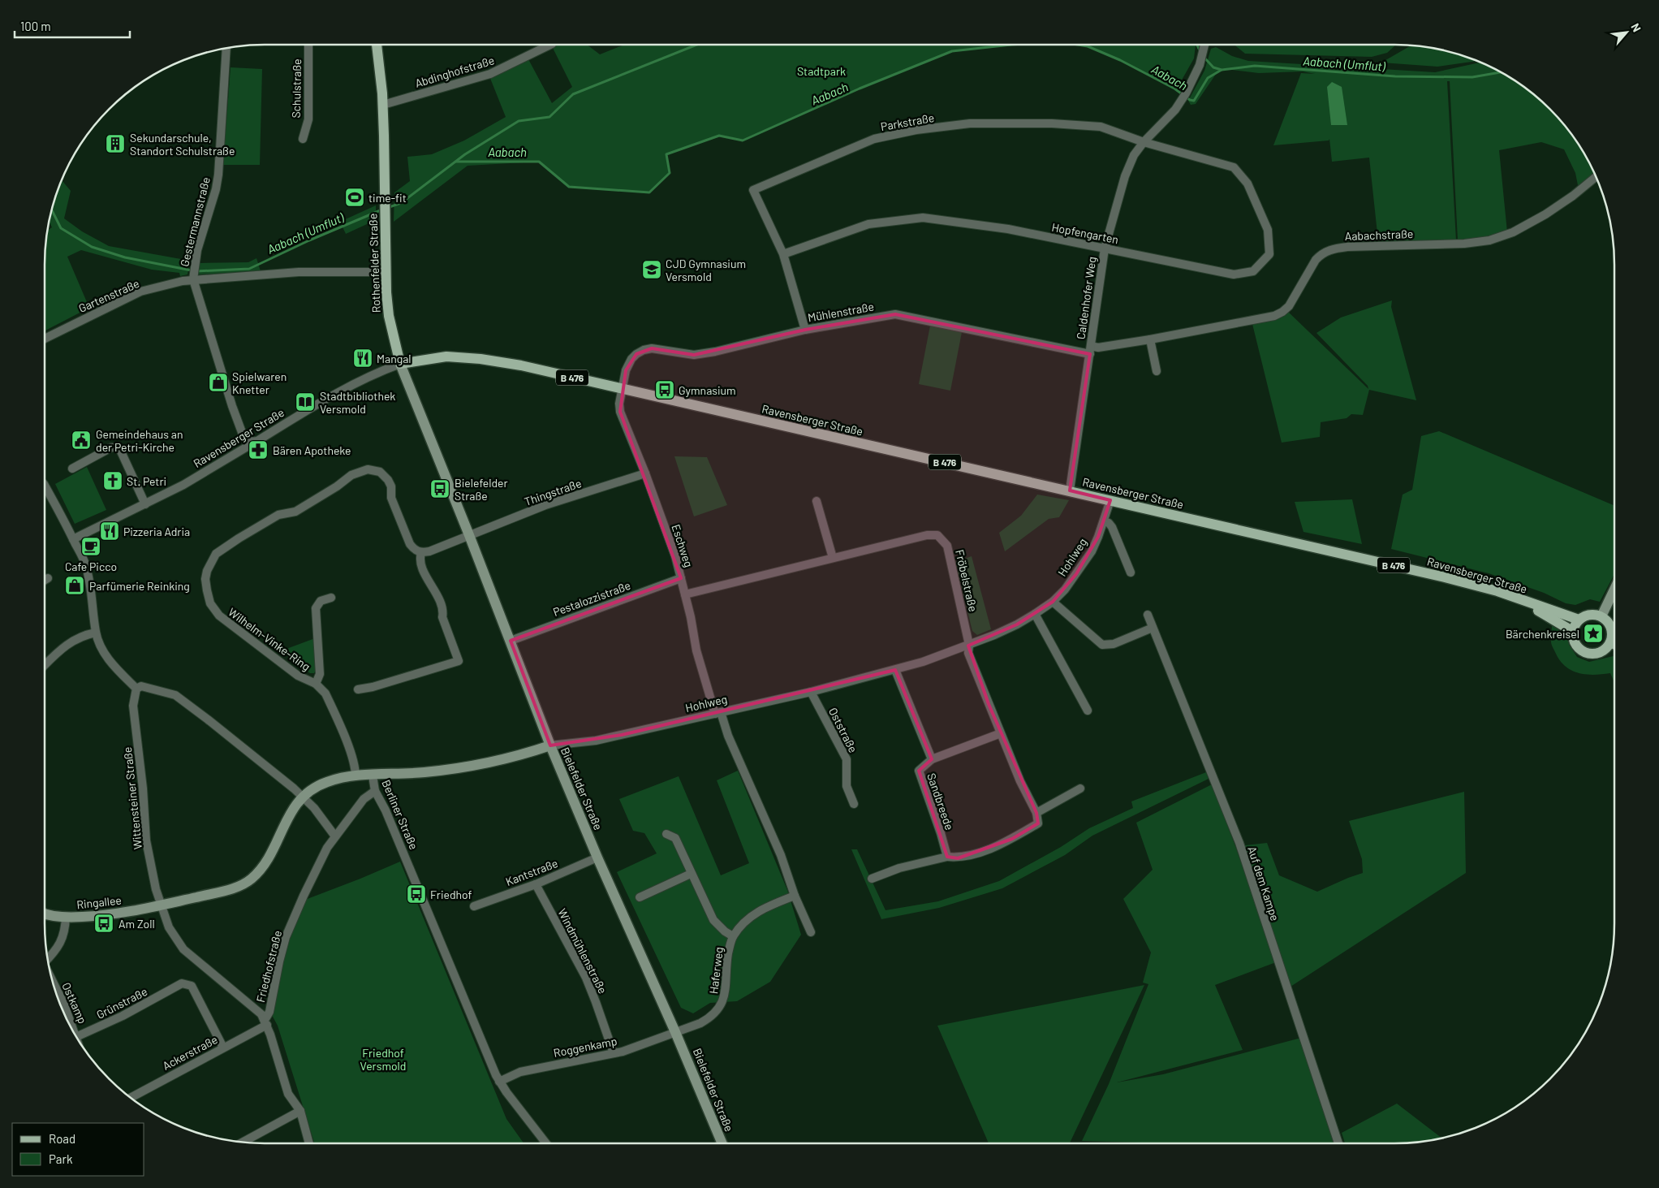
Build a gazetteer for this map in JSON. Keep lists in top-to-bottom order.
{
  "streets": {
    "main road": [
      "Rothenfelder Straße",
      "B 476",
      "Ravensberger Straße",
      "Hohlweg",
      "Bielefelder Straße",
      "Berliner Straße",
      "Ringallee"
    ],
    "street": [
      "Abdinghofstraße",
      "Schulstraße",
      "Parkstraße",
      "Gestermannstraße",
      "Hopfengarten",
      "Aabachstraße",
      "Gartenstraße",
      "Caldenhofer Weg",
      "Mühlenstraße",
      "Thingstraße",
      "Eschweg",
      "Fröbelstraße",
      "Pestalozzistraße",
      "Wilhelm-Vinke-Ring",
      "Oststraße",
      "Wittensteiner Straße",
      "Sandbreede",
      "Kantstraße",
      "Auf dem Kampe",
      "Windmühlenstraße",
      "Friedhofstraße",
      "Haferweg",
      "Ostkamp",
      "Grünstraße",
      "Roggenkamp",
      "Ackerstraße"
    ]
  },
  "crossings": [
    ["Abdinghofstraße", "Rothenfelder Straße"],
    ["Parkstraße", "Hopfengarten"],
    ["Parkstraße", "Caldenhofer Weg"],
    ["Gestermannstraße", "Gartenstraße"],
    ["Gestermannstraße", "Ravensberger Straße"],
    ["Hopfengarten", "Caldenhofer Weg"],
    ["Aabachstraße", "Caldenhofer Weg"],
    ["Aabachstraße", "Mühlenstraße"],
    ["Rothenfelder Straße", "Gartenstraße"],
    ["Rothenfelder Straße", "Ravensberger Straße"],
    ["Rothenfelder Straße", "Bielefelder Straße"],
    ["Caldenhofer Weg", "Mühlenstraße"],
    ["Caldenhofer Weg", "Ravensberger Straße"],
    ["Mühlenstraße", "Ravensberger Straße"],
    ["Mühlenstraße", "Eschweg"],
    ["Ravensberger Straße", "Eschweg"],
    ["Ravensberger Straße", "Hohlweg"],
    ["Ravensberger Straße", "Bielefelder Straße"],
    ["Thingstraße", "Eschweg"],
    ["Thingstraße", "Bielefelder Straße"],
    ["Eschweg", "Hohlweg"],
    ["Eschweg", "Fröbelstraße"],
    ["Eschweg", "Pestalozzistraße"],
    ["Eschweg", "Haferweg"],
    ["Hohlweg", "Fröbelstraße"],
    ["Hohlweg", "Oststraße"],
    ["Hohlweg", "Bielefelder Straße"],
    ["Hohlweg", "Sandbreede"],
    ["Hohlweg", "Berliner Straße"],
    ["Pestalozzistraße", "Bielefelder Straße"],
    ["Bielefelder Straße", "Kantstraße"],
    ["Bielefelder Straße", "Haferweg"],
    ["Bielefelder Straße", "Roggenkamp"],
    ["Wittensteiner Straße", "Ringallee"],
    ["Berliner Straße", "Friedhofstraße"],
    ["Berliner Straße", "Roggenkamp"],
    ["Kantstraße", "Windmühlenstraße"],
    ["Windmühlenstraße", "Roggenkamp"],
    ["Friedhofstraße", "Ackerstraße"],
    ["Haferweg", "Roggenkamp"],
    ["Grünstraße", "Ackerstraße"]
  ],
  "water": ["Aabach (Umflut)", "Aabach"],
  "parks": ["Stadtpark", "Friedhof Versmold"],
  "places": {
    "building": ["Sekundarschule, Standort Schulstraße"],
    "sports": ["time-fit"],
    "school or university": ["CJD Gymnasium Versmold"],
    "restaurant": ["Mangal", "Pizzeria Adria"],
    "shop": ["Spielwaren Knetter", "Parfümerie Reinking"],
    "bus stop": [
      "Gymnasium",
      "Bielefelder Straße",
      "Friedhof",
      "Am Zoll"
    ],
    "library": ["Stadtbibliothek Versmold"],
    "public building": ["Gemeindehaus an der Petri-Kirche"],
    "pharmacy": ["Bären Apotheke"],
    "church": ["St. Petri"],
    "cafe": ["Cafe Picco"],
    "place": ["Bärchenkreisel"]
  },
  "legend": ["Road", "Park"],
  "scale_bar": "100 m",
  "north": "top right"
}
